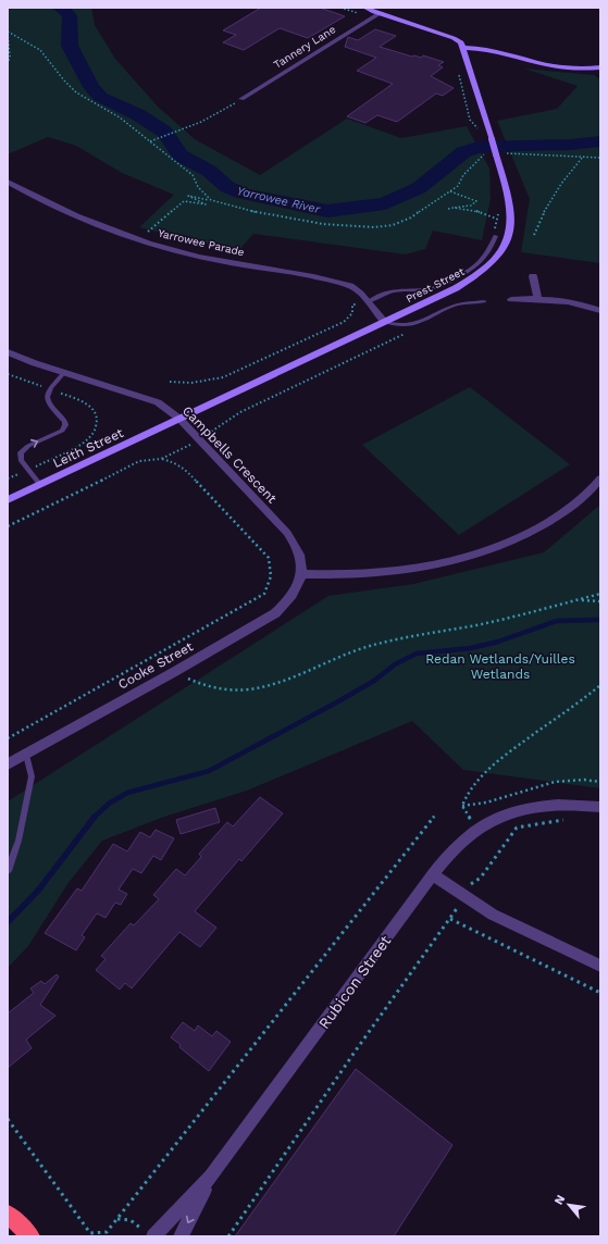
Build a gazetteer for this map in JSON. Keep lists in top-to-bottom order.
{
  "streets": {
    "main road": ["Prest Street", "Leith Street"],
    "street": [
      "Tannery Lane",
      "Yarrowee Parade",
      "Campbells Crescent",
      "Cooke Street",
      "Rubicon Street"
    ]
  },
  "crossings": [
    ["Yarrowee Parade", "Prest Street"],
    ["Prest Street", "Leith Street"],
    ["Prest Street", "Campbells Crescent"],
    ["Leith Street", "Campbells Crescent"],
    ["Campbells Crescent", "Cooke Street"]
  ],
  "water": ["Yarrowee River"],
  "parks": ["Redan Wetlands/Yuilles Wetlands"],
  "north": "top left"
}
